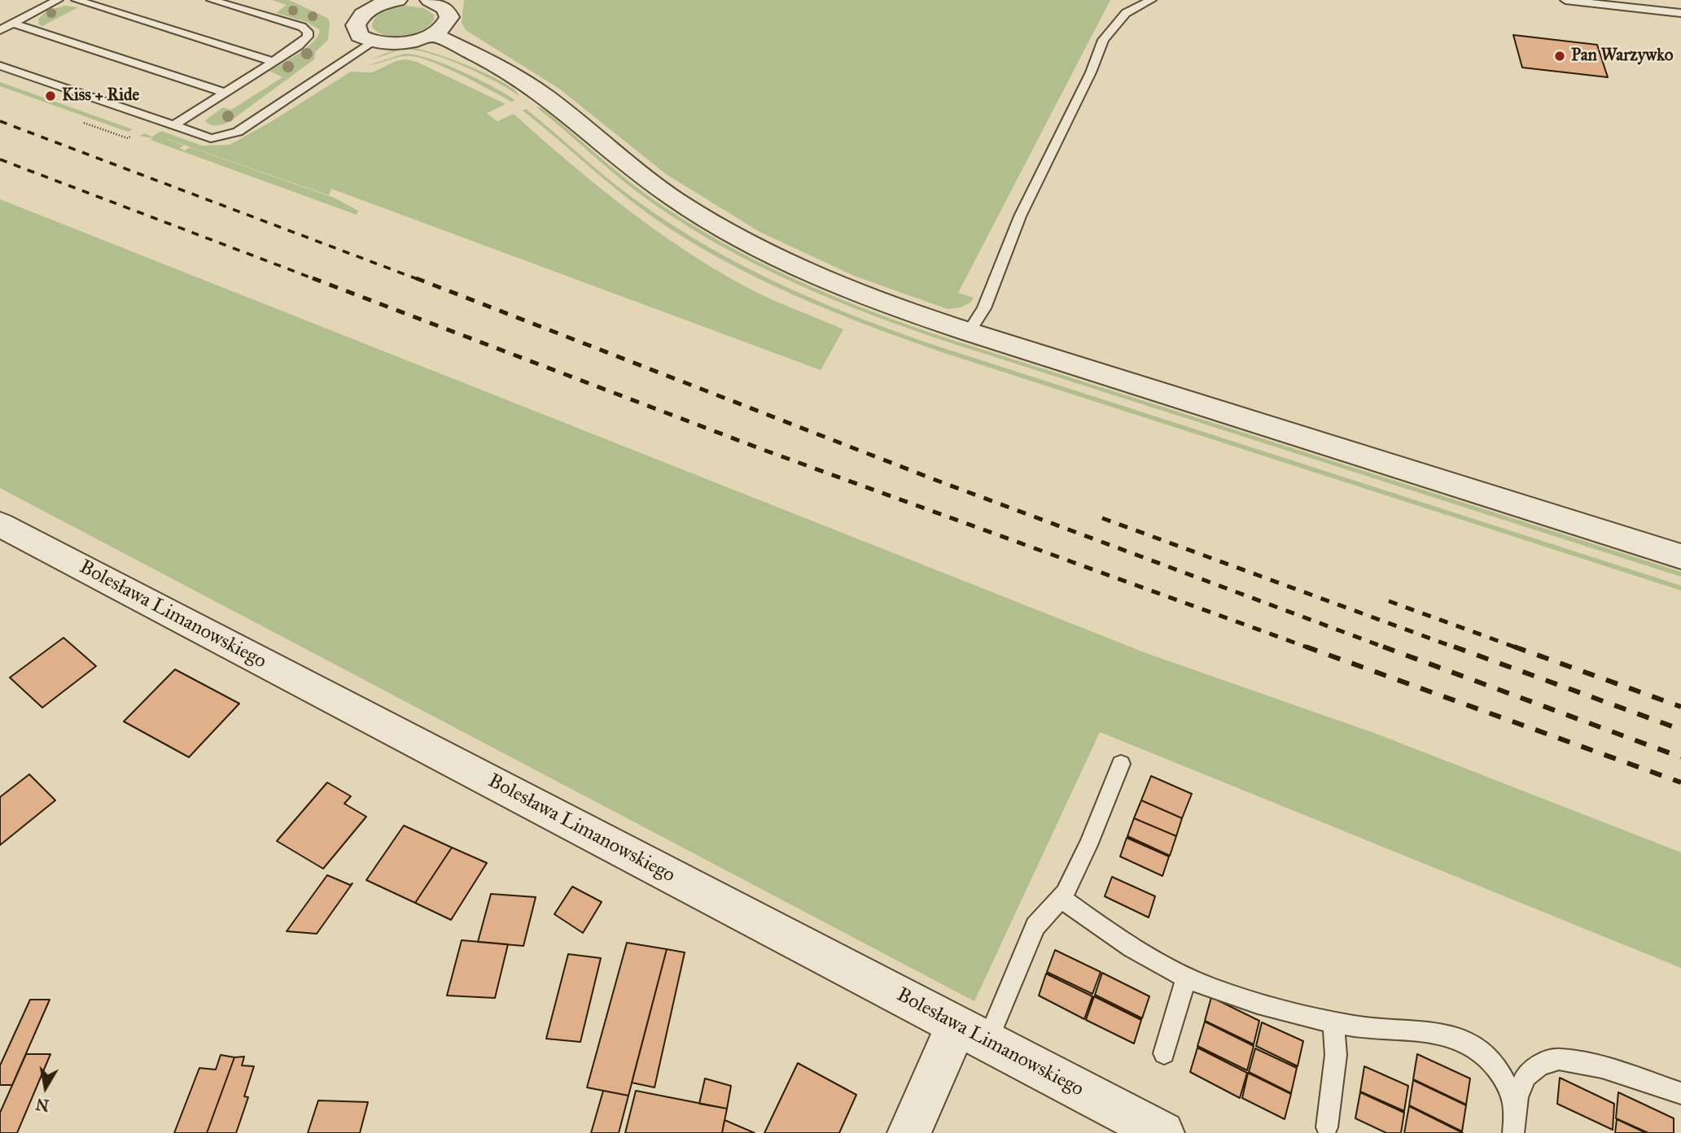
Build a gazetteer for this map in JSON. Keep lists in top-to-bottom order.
{
  "streets": {
    "street": ["Bolesława Limanowskiego"]
  },
  "places": ["Pan Warzywko", "Kiss + Ride"],
  "north": "bottom"
}
